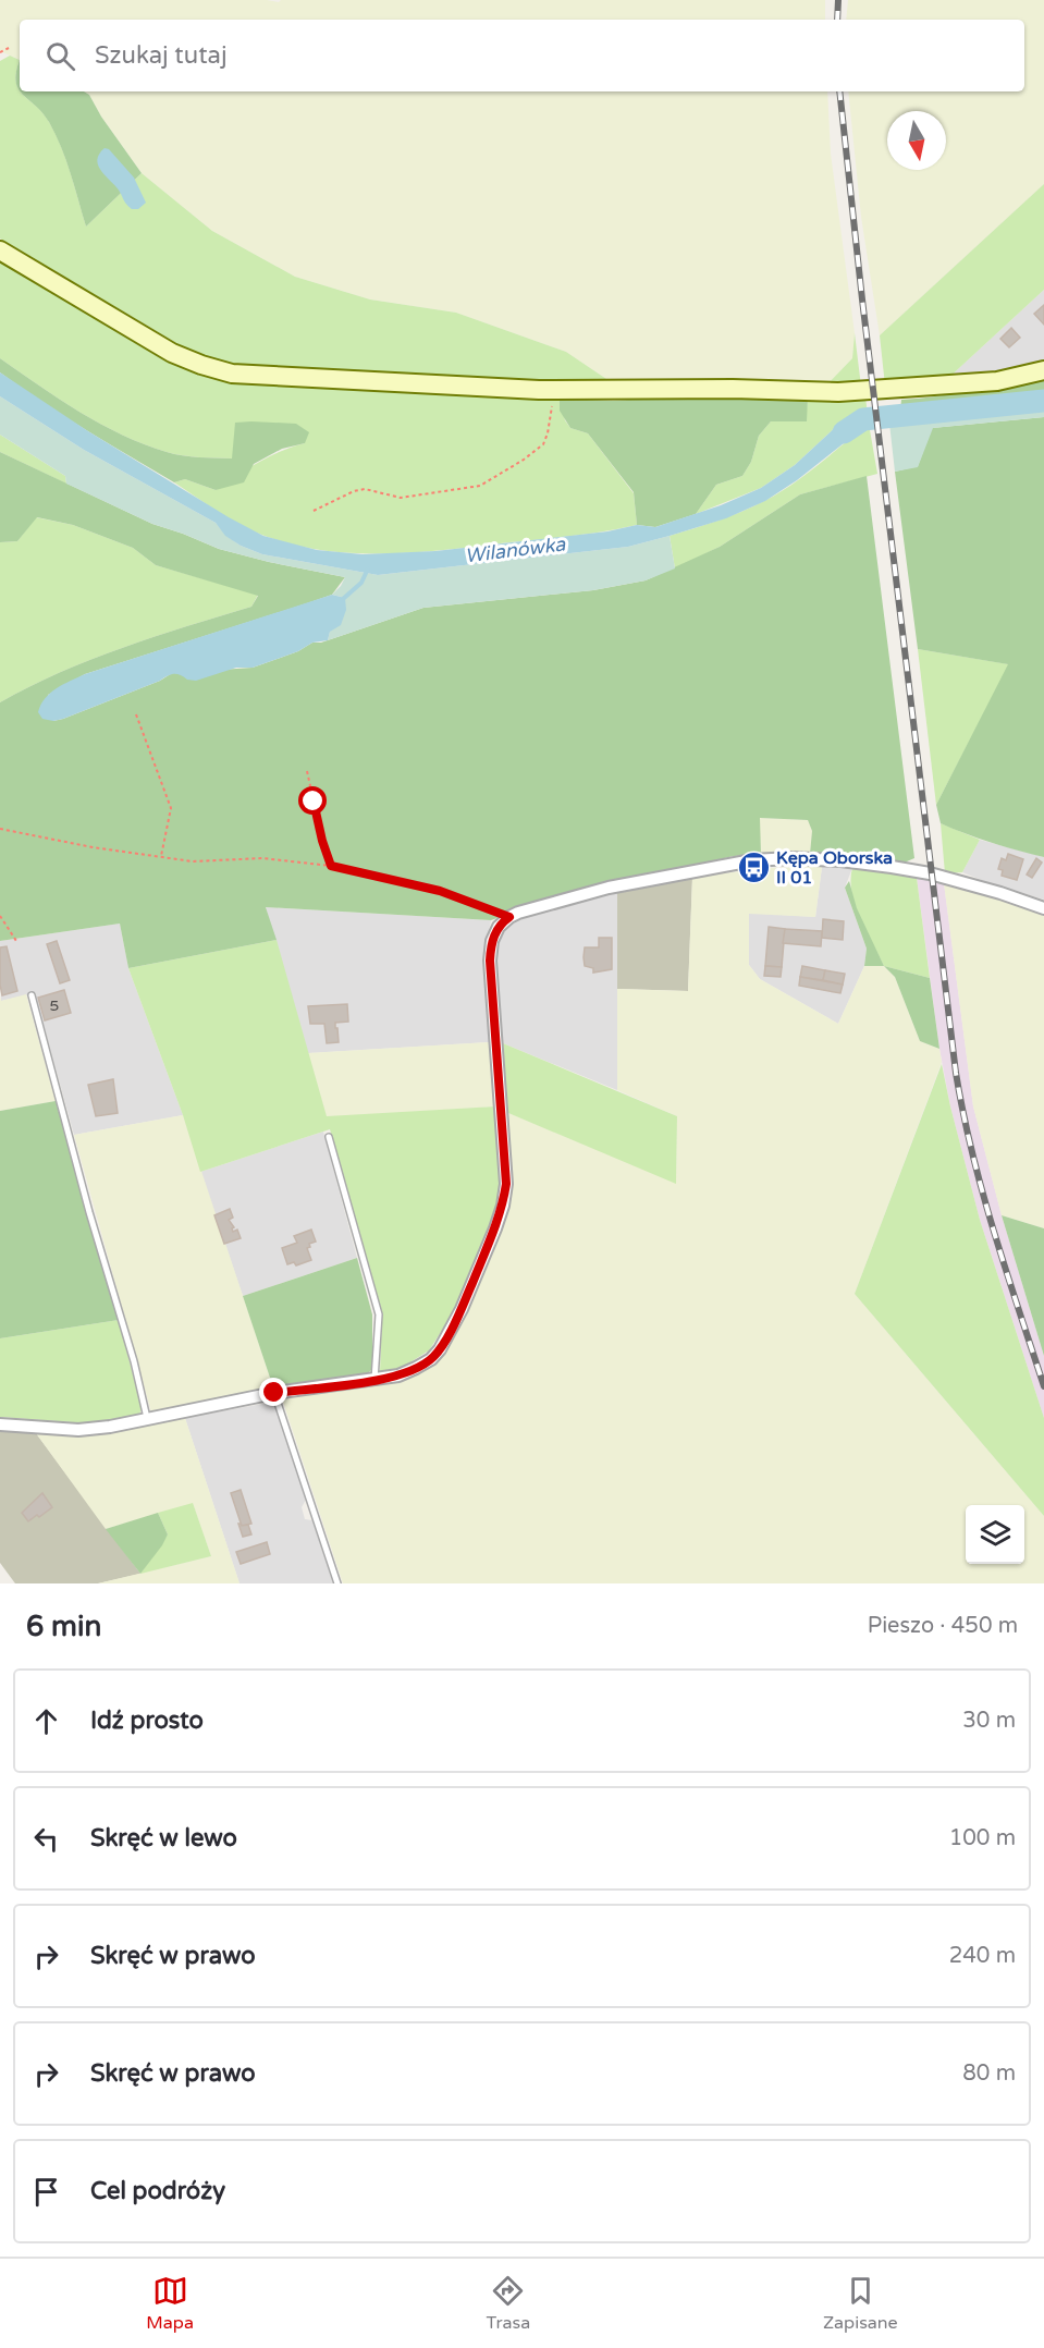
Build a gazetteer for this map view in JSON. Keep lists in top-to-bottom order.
{
  "water": ["Wilanówka"],
  "places": {
    "bus stop": ["Kępa Oborska II 01"]
  },
  "house_numbers": ["5"],
  "north": "bottom",
  "page": {
    "search": "Szukaj tutaj",
    "heading": ["6 min", "Pieszo · 450 m"],
    "list": [
      ["Idź prosto", "30 m"],
      ["Skręć w lewo", "100 m"],
      ["Skręć w prawo", "240 m"],
      ["Skręć w prawo", "80 m"],
      "Cel podróży"
    ],
    "nav": ["Mapa", "Trasa", "Zapisane"]
  }
}
